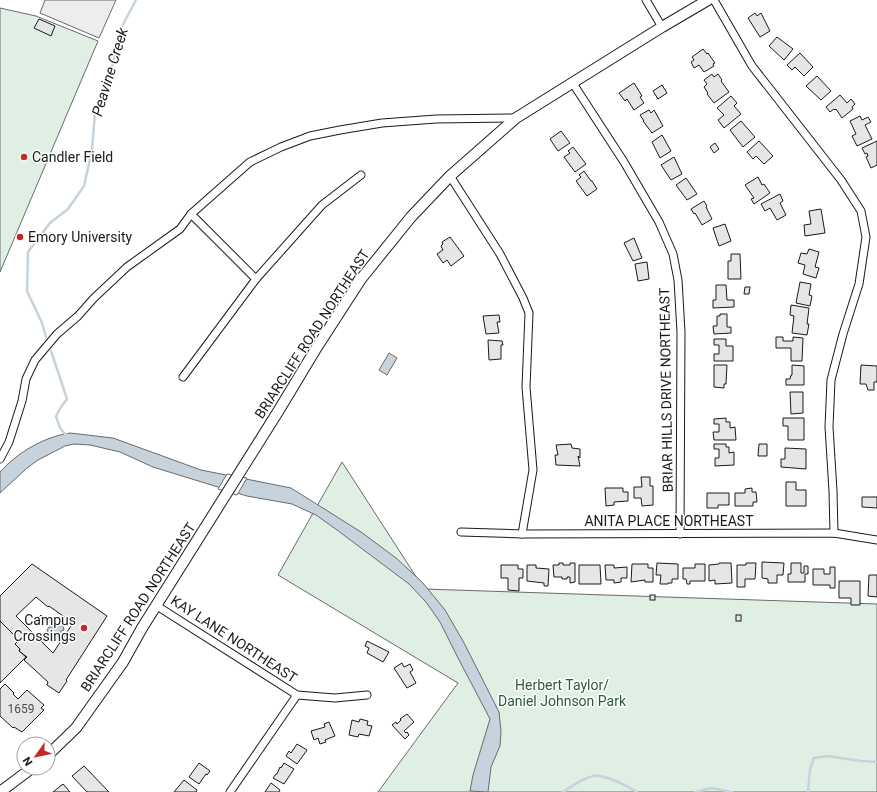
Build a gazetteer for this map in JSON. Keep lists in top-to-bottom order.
{
  "streets": {
    "main road": ["BRIARCLIFF ROAD NORTHEAST"],
    "street": ["BRIAR HILLS DRIVE NORTHEAST", "ANITA PLACE NORTHEAST", "KAY LANE NORTHEAST"]
  },
  "crossings": [
    ["BRIARCLIFF ROAD NORTHEAST", "BRIAR HILLS DRIVE NORTHEAST"],
    ["BRIARCLIFF ROAD NORTHEAST", "KAY LANE NORTHEAST"],
    ["BRIAR HILLS DRIVE NORTHEAST", "ANITA PLACE NORTHEAST"]
  ],
  "water": ["Peavine Creek"],
  "parks": ["Herbert Taylor/ Daniel Johnson Park"],
  "places": ["Candler Field", "Emory University", "Campus Crossings"],
  "house_numbers": ["1659"],
  "north": "bottom left"
}
